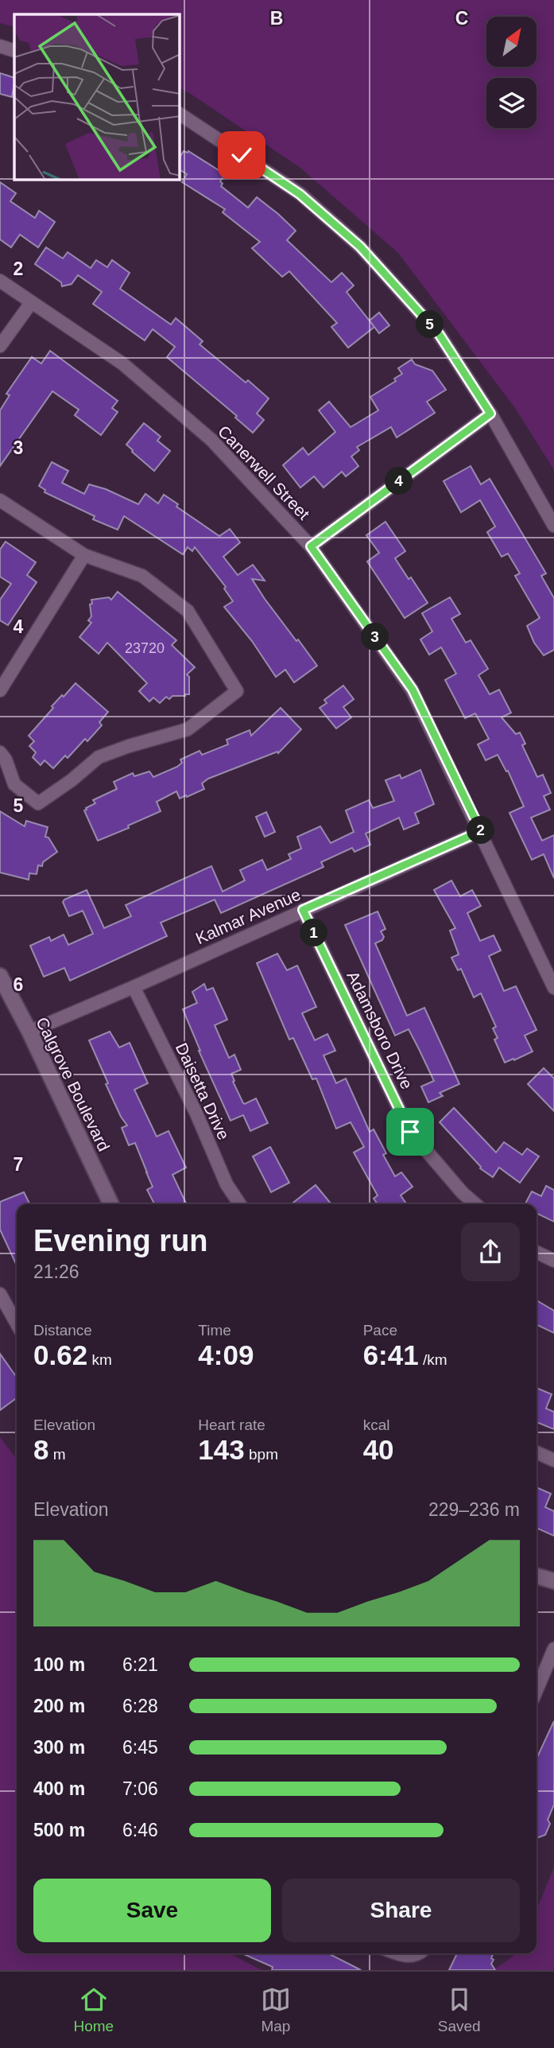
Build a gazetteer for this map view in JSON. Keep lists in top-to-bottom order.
{
  "streets": {
    "street": [
      "Canerwell Street",
      "Kalmar Avenue",
      "Adamsboro Drive",
      "Calgrove Boulevard",
      "Daisetta Drive"
    ]
  },
  "crossings": [
    ["Canerwell Street", "Kalmar Avenue"],
    ["Kalmar Avenue", "Adamsboro Drive"],
    ["Kalmar Avenue", "Calgrove Boulevard"],
    ["Kalmar Avenue", "Daisetta Drive"]
  ],
  "house_numbers": ["23720"],
  "north": "top right",
  "page": {
    "pins": [
      "5",
      "4",
      "3",
      "2",
      "1"
    ],
    "heading": ["Evening run", "21:26"],
    "stats": [
      ["Distance", "0.62 km"],
      ["Time", "4:09"],
      ["Pace", "6:41 /km"],
      ["Elevation", "8 m"],
      ["Heart rate", "143 bpm"],
      ["kcal", "40"]
    ],
    "chart": ["Elevation", "229–236 m"],
    "list": [
      {
        "name": "100 m",
        "note": "6:21"
      },
      {
        "name": "200 m",
        "note": "6:28"
      },
      {
        "name": "300 m",
        "note": "6:45"
      },
      {
        "name": "400 m",
        "note": "7:06"
      },
      {
        "name": "500 m",
        "note": "6:46"
      }
    ],
    "buttons": ["Save", "Share"],
    "tabs": ["Home", "Map", "Saved"]
  },
  "grid": {
    "columns": ["B", "C"],
    "rows": [
      "2",
      "3",
      "4",
      "5",
      "6",
      "7"
    ]
  }
}
